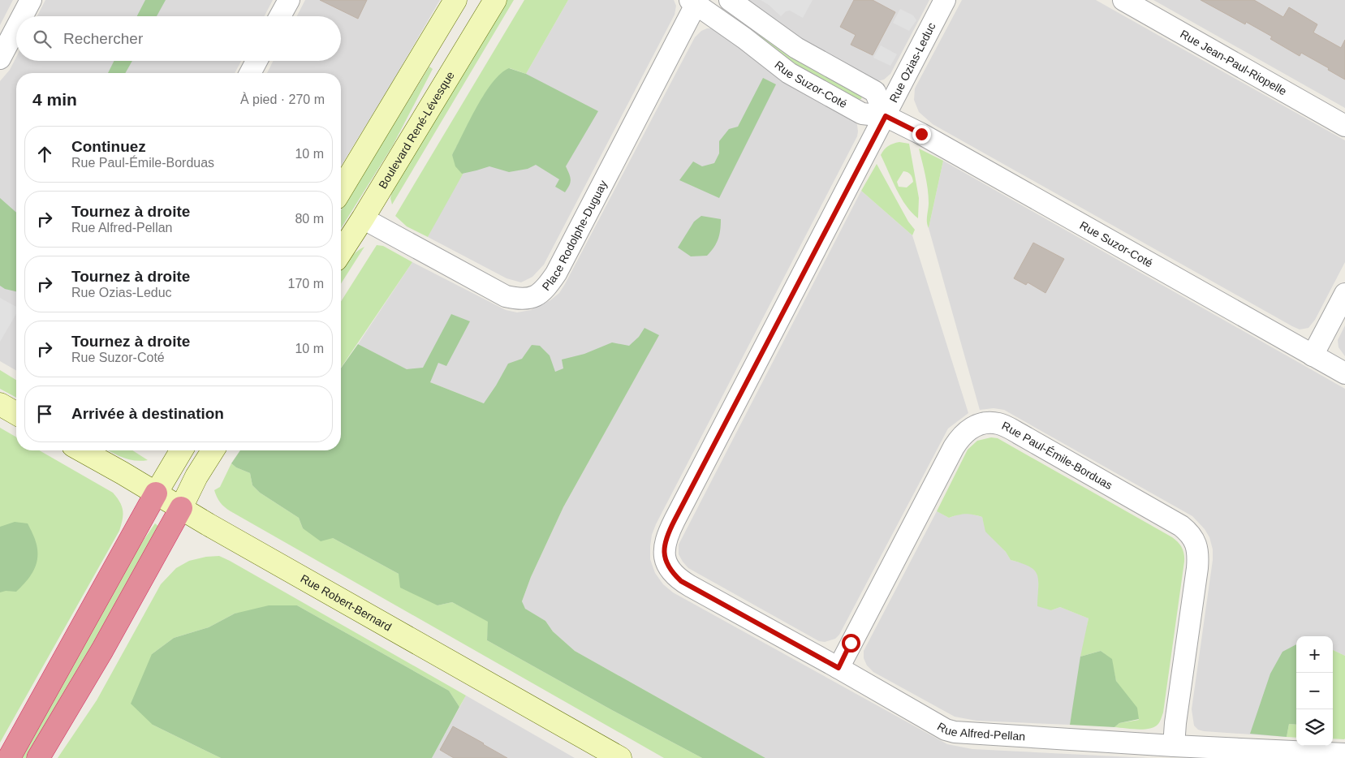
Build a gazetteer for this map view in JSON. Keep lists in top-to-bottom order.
{
  "streets": {
    "main road": ["Boulevard René-Lévesque", "Rue Robert-Bernard"],
    "street": [
      "Rue Ozias-Leduc",
      "Rue Jean-Paul-Riopelle",
      "Rue Suzor-Coté",
      "Place Rodolphe-Duguay",
      "Rue Paul-Émile-Borduas",
      "Rue Alfred-Pellan"
    ]
  },
  "crossings": [
    ["Rue Ozias-Leduc", "Rue Suzor-Coté"],
    ["Rue Ozias-Leduc", "Rue Alfred-Pellan"],
    ["Rue Suzor-Coté", "Place Rodolphe-Duguay"],
    ["Boulevard René-Lévesque", "Place Rodolphe-Duguay"],
    ["Rue Paul-Émile-Borduas", "Rue Alfred-Pellan"]
  ],
  "page": {
    "search": "Rechercher",
    "heading": ["4 min", "À pied · 270 m"],
    "list": [
      ["Continuez", "Rue Paul-Émile-Borduas", "10 m"],
      ["Tournez à droite", "Rue Alfred-Pellan", "80 m"],
      ["Tournez à droite", "Rue Ozias-Leduc", "170 m"],
      ["Tournez à droite", "Rue Suzor-Coté", "10 m"],
      "Arrivée à destination"
    ],
    "map_buttons": ["+", "−"]
  }
}
